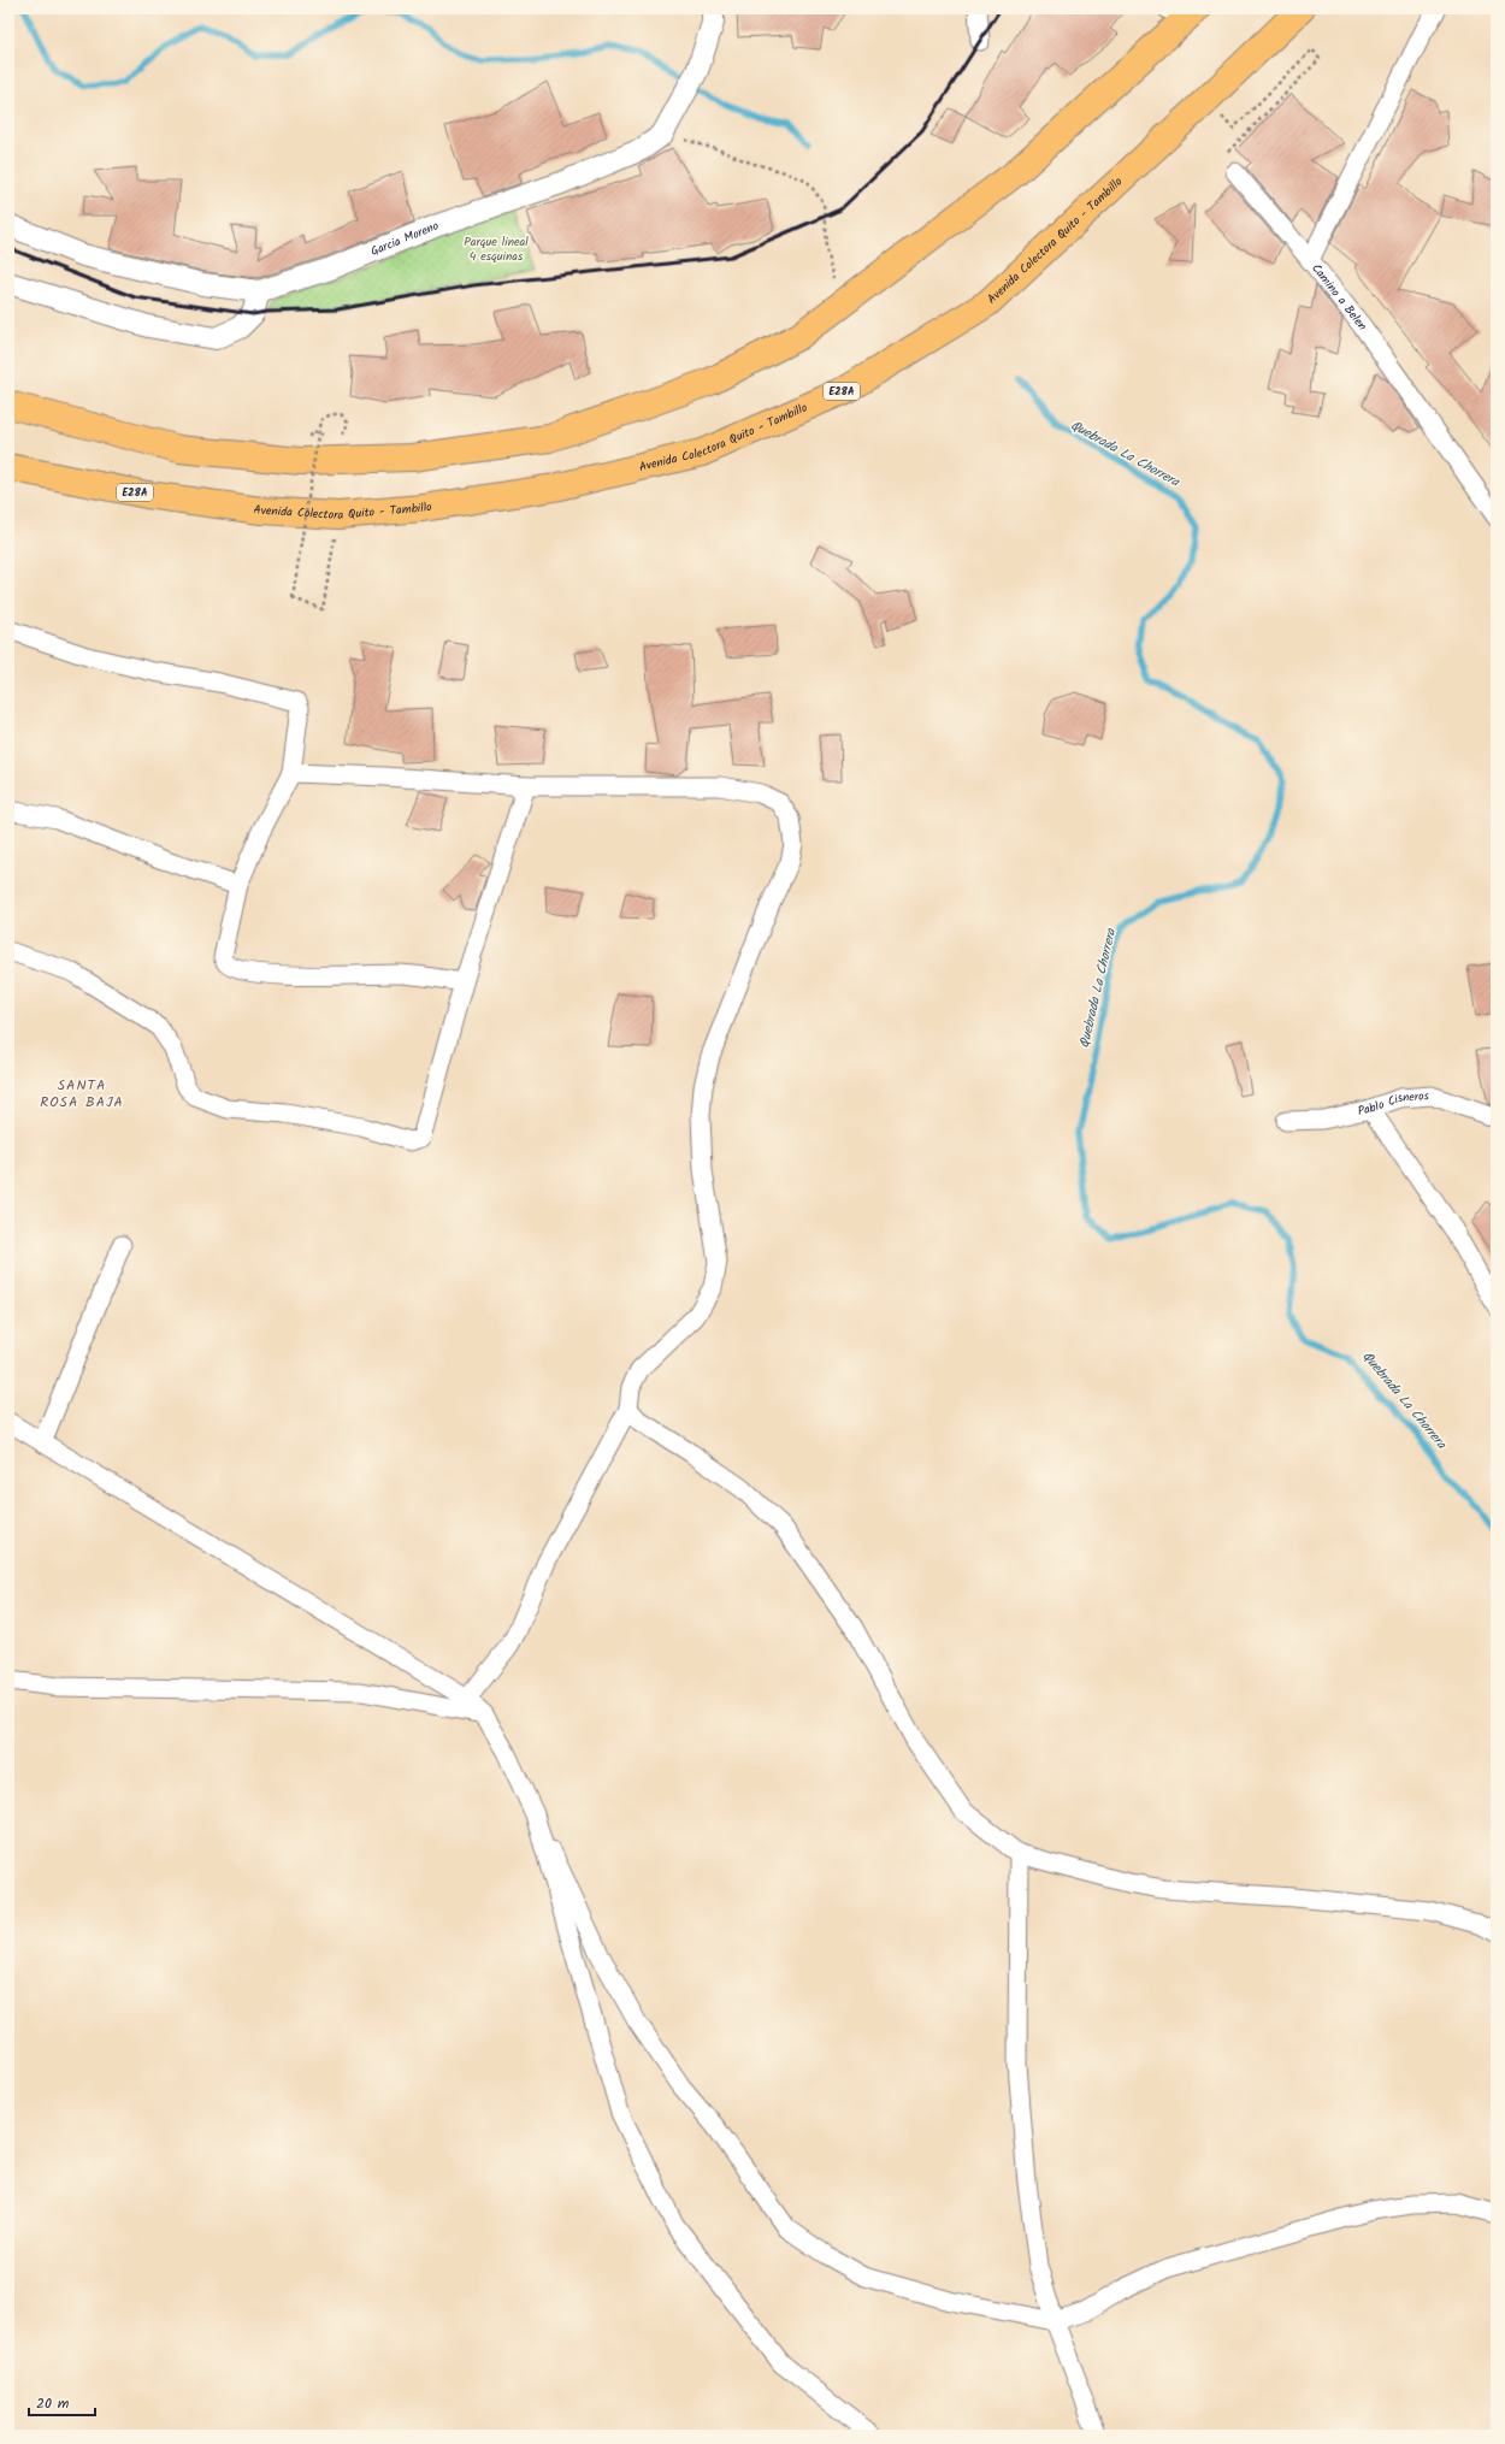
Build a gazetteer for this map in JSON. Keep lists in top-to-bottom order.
{
  "streets": {
    "highway": ["Avenida Colectora Quito - Tambillo", "E28A"],
    "street": ["Garcia Moreno", "Camino a Belen", "Pablo Cisneros"]
  },
  "districts": ["SANTA ROSA BAJA"],
  "water": ["Quebrada La Chorrera"],
  "parks": ["Parque lineal 4 esquinas"],
  "scale_bar": "20 m"
}
